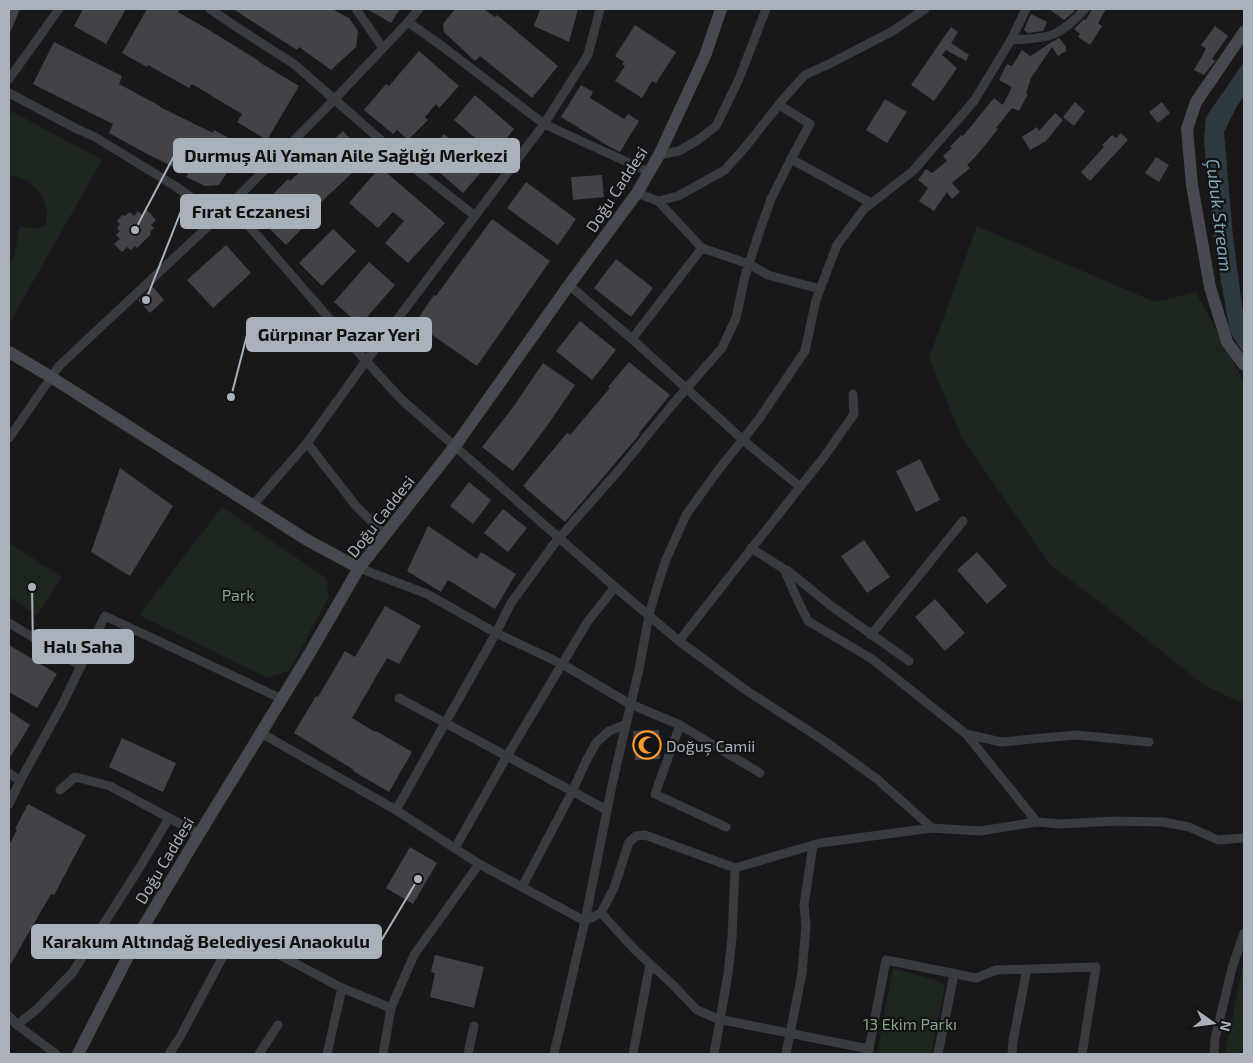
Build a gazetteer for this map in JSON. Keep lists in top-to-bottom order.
{
  "streets": {
    "street": ["Doğu Caddesi"]
  },
  "water": ["Çubuk Stream"],
  "parks": ["Park", "13 Ekim Parkı"],
  "places": {
    "other": [
      "Durmuş Ali Yaman Aile Sağlığı Merkezi",
      "Fırat Eczanesi",
      "Gürpınar Pazar Yeri",
      "Halı Saha",
      "Karakum Altındağ Belediyesi Anaokulu"
    ],
    "mosque": ["Doğuş Camii"]
  },
  "north": "right"
}
